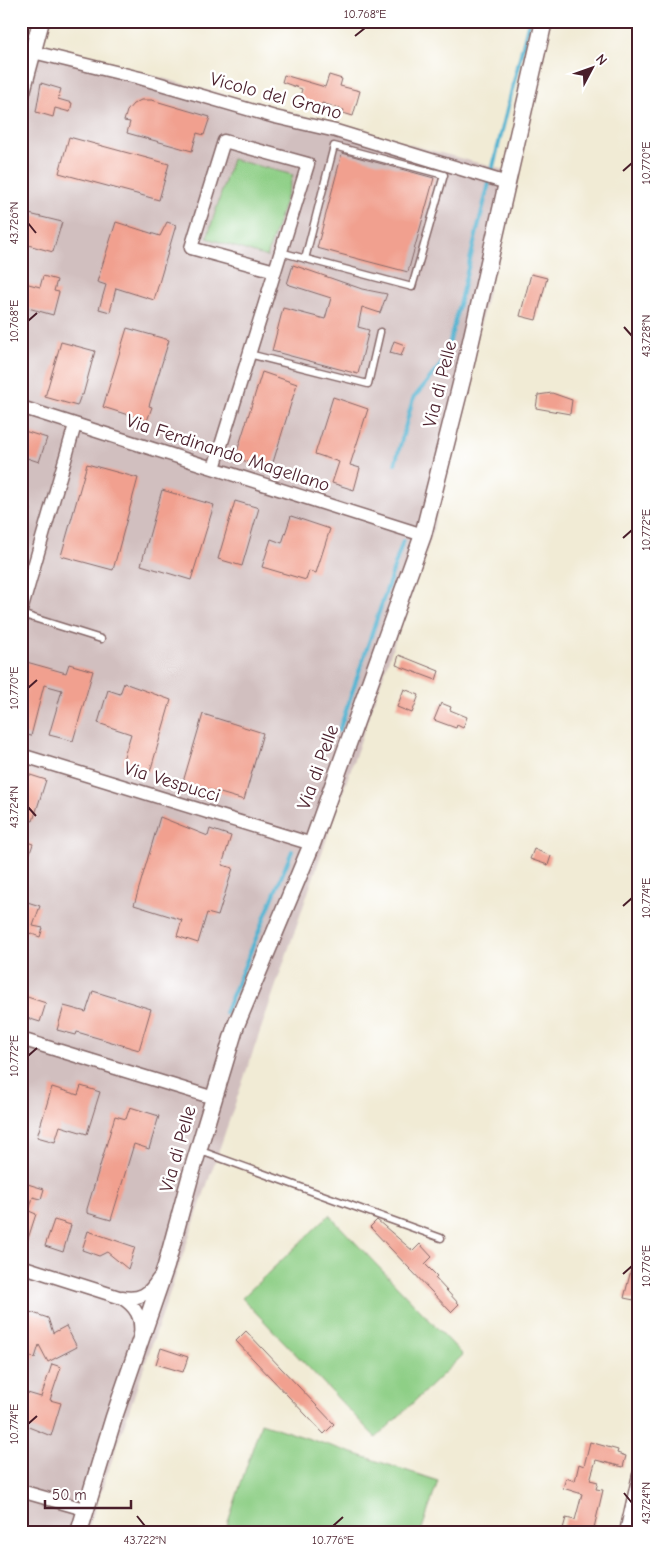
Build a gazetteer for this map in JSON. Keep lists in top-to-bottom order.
{
  "streets": {
    "street": [
      "Vicolo del Grano",
      "Via di Pelle",
      "Via Ferdinando Magellano",
      "Via Vespucci"
    ]
  },
  "crossings": [
    ["Vicolo del Grano", "Via di Pelle"],
    ["Via di Pelle", "Via Ferdinando Magellano"],
    ["Via di Pelle", "Via Vespucci"]
  ],
  "scale_bar": "50 m",
  "north": "top right",
  "coordinates": [
    "10.768°E",
    "10.770°E",
    "43.726°N",
    "43.728°N",
    "10.772°E",
    "43.724°N",
    "10.774°E",
    "10.776°E",
    "43.722°N"
  ]
}
